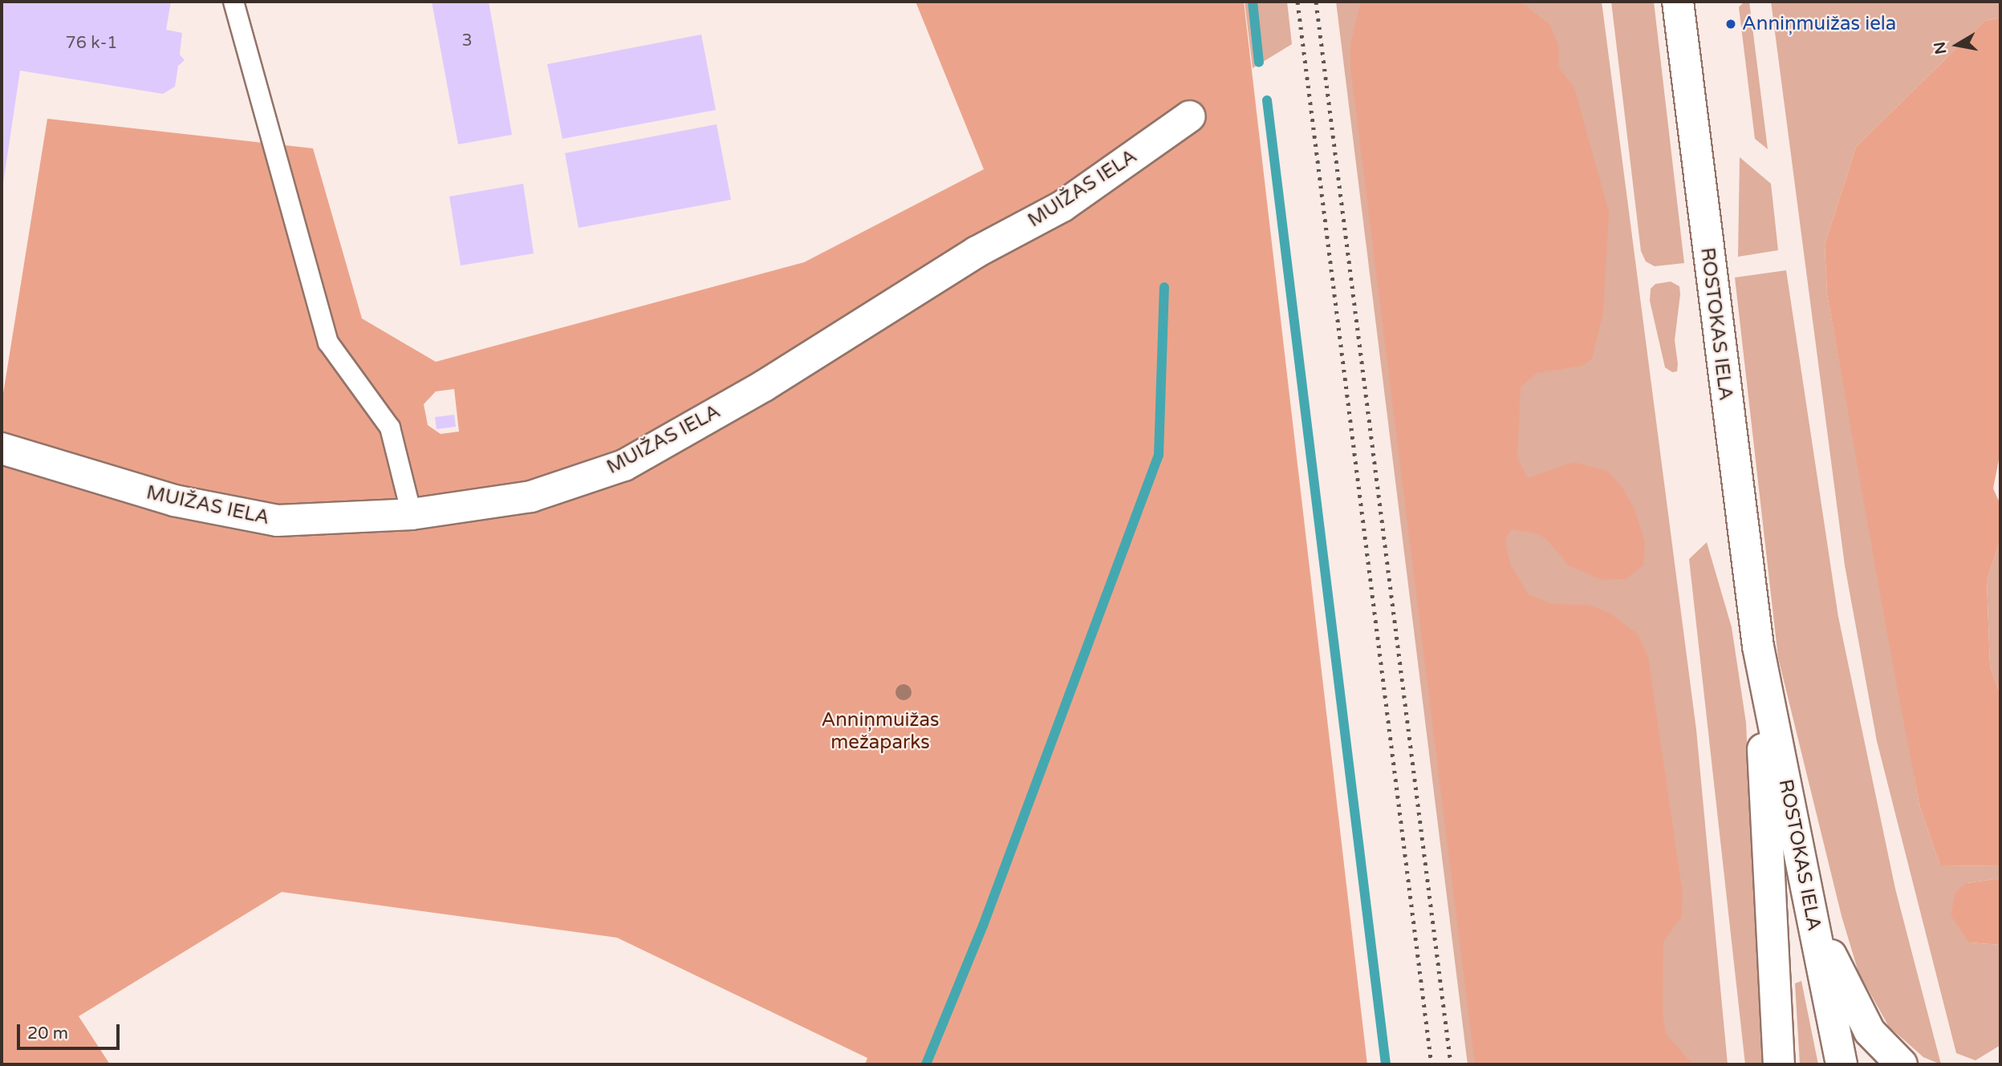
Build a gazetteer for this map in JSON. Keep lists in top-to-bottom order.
{
  "streets": {
    "street": ["MUIŽAS IELA", "ROSTOKAS IELA"]
  },
  "parks": ["Anniņmuižas mežaparks"],
  "places": ["Anniņmuižas iela"],
  "house_numbers": ["3", "76 k-1"],
  "scale_bar": "20 m",
  "north": "left"
}
